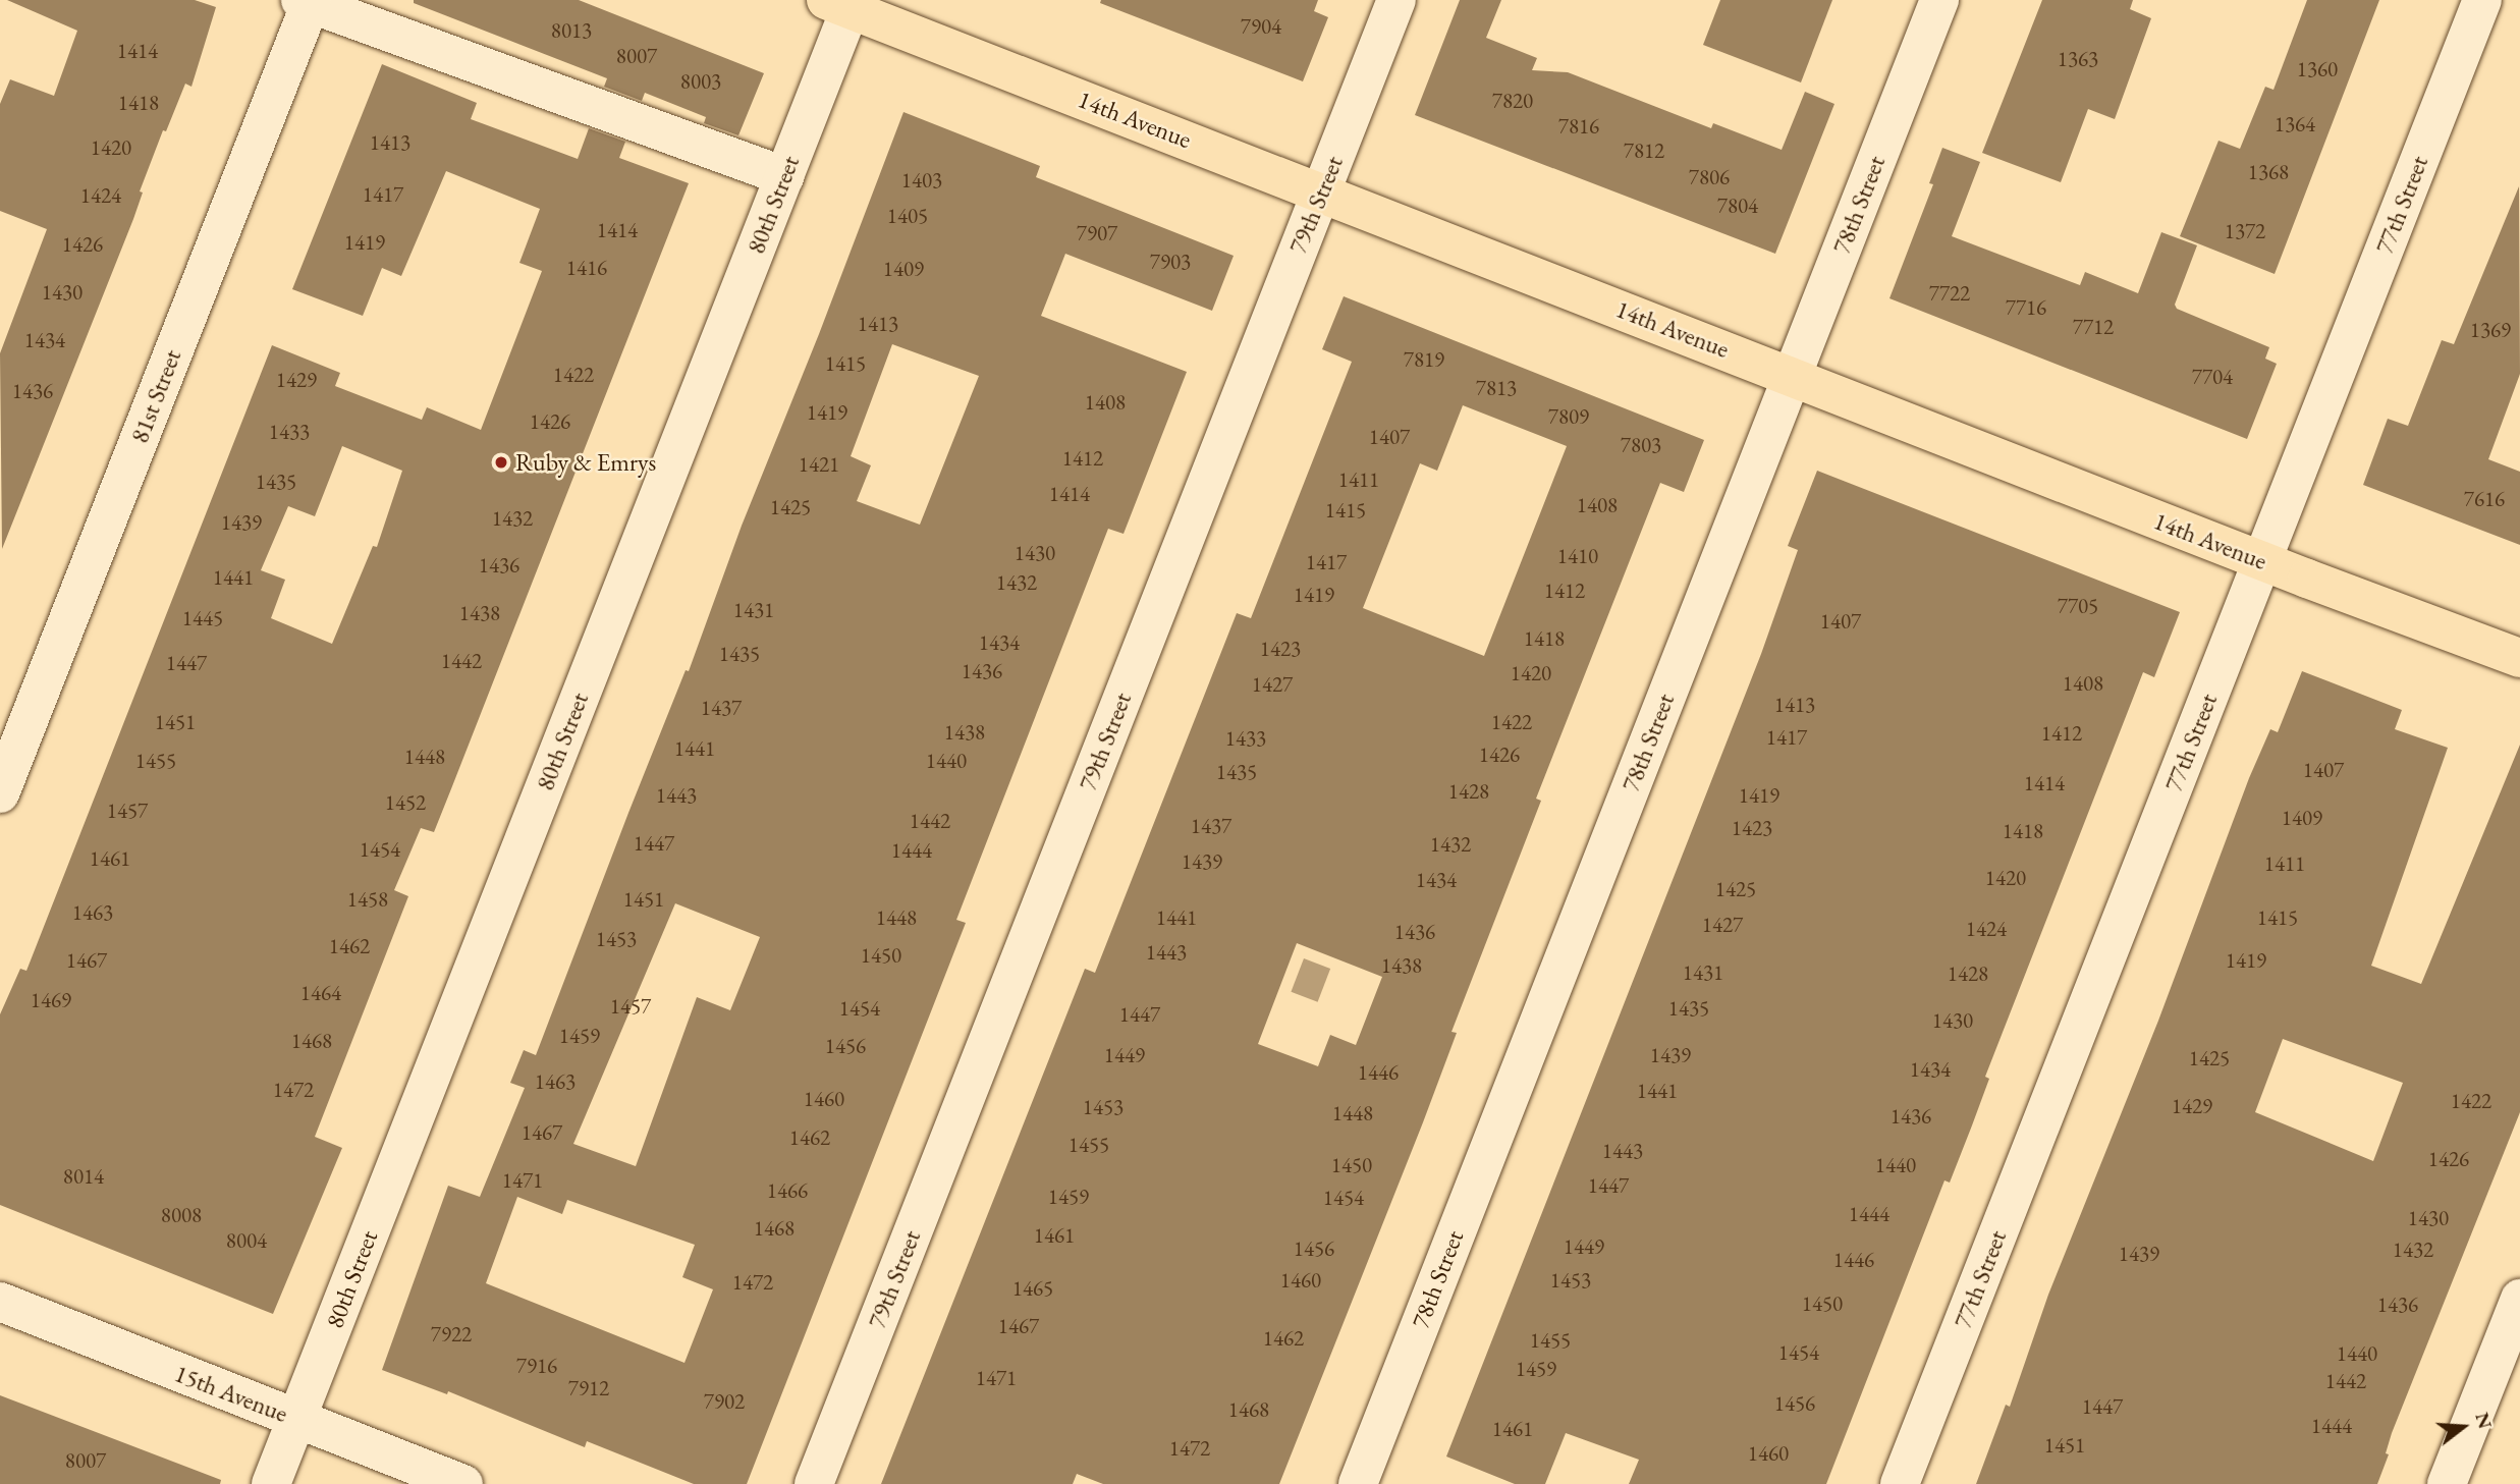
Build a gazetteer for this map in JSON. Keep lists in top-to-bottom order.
{
  "streets": {
    "main road": ["14th Avenue"],
    "street": [
      "80th Street",
      "79th Street",
      "78th Street",
      "77th Street",
      "81st Street",
      "15th Avenue"
    ]
  },
  "crossings": [
    ["14th Avenue", "80th Street"],
    ["14th Avenue", "79th Street"],
    ["14th Avenue", "78th Street"],
    ["14th Avenue", "77th Street"],
    ["80th Street", "15th Avenue"]
  ],
  "places": ["Ruby & Emrys"],
  "house_numbers": [
    "7904",
    "8013",
    "1414",
    "8007",
    "1363",
    "1360",
    "8003",
    "7820",
    "1418",
    "1364",
    "7816",
    "1413",
    "1420",
    "7812",
    "1368",
    "7806",
    "1403",
    "1417",
    "1424",
    "7804",
    "1405",
    "1414",
    "1372",
    "7907",
    "1419",
    "1426",
    "7903",
    "1416",
    "1409",
    "1430",
    "7722",
    "7716",
    "1413",
    "7712",
    "1369",
    "1434",
    "7819",
    "1415",
    "1422",
    "7704",
    "1429",
    "7813",
    "1436",
    "1408",
    "1419",
    "7809",
    "1426",
    "1433",
    "1407",
    "7803",
    "1412",
    "1421",
    "1411",
    "1435",
    "1414",
    "7616",
    "1408",
    "1425",
    "1415",
    "1432",
    "1439",
    "1430",
    "1410",
    "1417",
    "1436",
    "1441",
    "1432",
    "1412",
    "1419",
    "7705",
    "1431",
    "1438",
    "1445",
    "1407",
    "1418",
    "1434",
    "1423",
    "1435",
    "1442",
    "1447",
    "1436",
    "1420",
    "1408",
    "1427",
    "1413",
    "1437",
    "1451",
    "1422",
    "1438",
    "1412",
    "1417",
    "1433",
    "1441",
    "1426",
    "1448",
    "1455",
    "1440",
    "1407",
    "1435",
    "1414",
    "1428",
    "1443",
    "1419",
    "1452",
    "1457",
    "1409",
    "1442",
    "1437",
    "1423",
    "1418",
    "1447",
    "1432",
    "1454",
    "1444",
    "1461",
    "1439",
    "1411",
    "1420",
    "1434",
    "1425",
    "1458",
    "1451",
    "1463",
    "1448",
    "1441",
    "1415",
    "1427",
    "1424",
    "1436",
    "1453",
    "1462",
    "1443",
    "1450",
    "1467",
    "1419",
    "1438",
    "1431",
    "1428",
    "1464",
    "1469",
    "1457",
    "1454",
    "1435",
    "1447",
    "1430",
    "1459",
    "1468",
    "1456",
    "1449",
    "1439",
    "1425",
    "1434",
    "1446",
    "1463",
    "1472",
    "1441",
    "1460",
    "1422",
    "1429",
    "1453",
    "1448",
    "1436",
    "1467",
    "1462",
    "1455",
    "1443",
    "1426",
    "1450",
    "1440",
    "8014",
    "1471",
    "1447",
    "1466",
    "1459",
    "1454",
    "1444",
    "8008",
    "1430",
    "1468",
    "1461",
    "8004",
    "1449",
    "1456",
    "1432",
    "1439",
    "1446",
    "1460",
    "1453",
    "1472",
    "1465",
    "1450",
    "1436",
    "1467",
    "7922",
    "1462",
    "1455",
    "1454",
    "1440",
    "7916",
    "1459",
    "1471",
    "1442",
    "7912",
    "7902",
    "1456",
    "1447",
    "1468",
    "1444",
    "1461",
    "1451",
    "1472",
    "1460",
    "8007"
  ],
  "north": "right"
}
